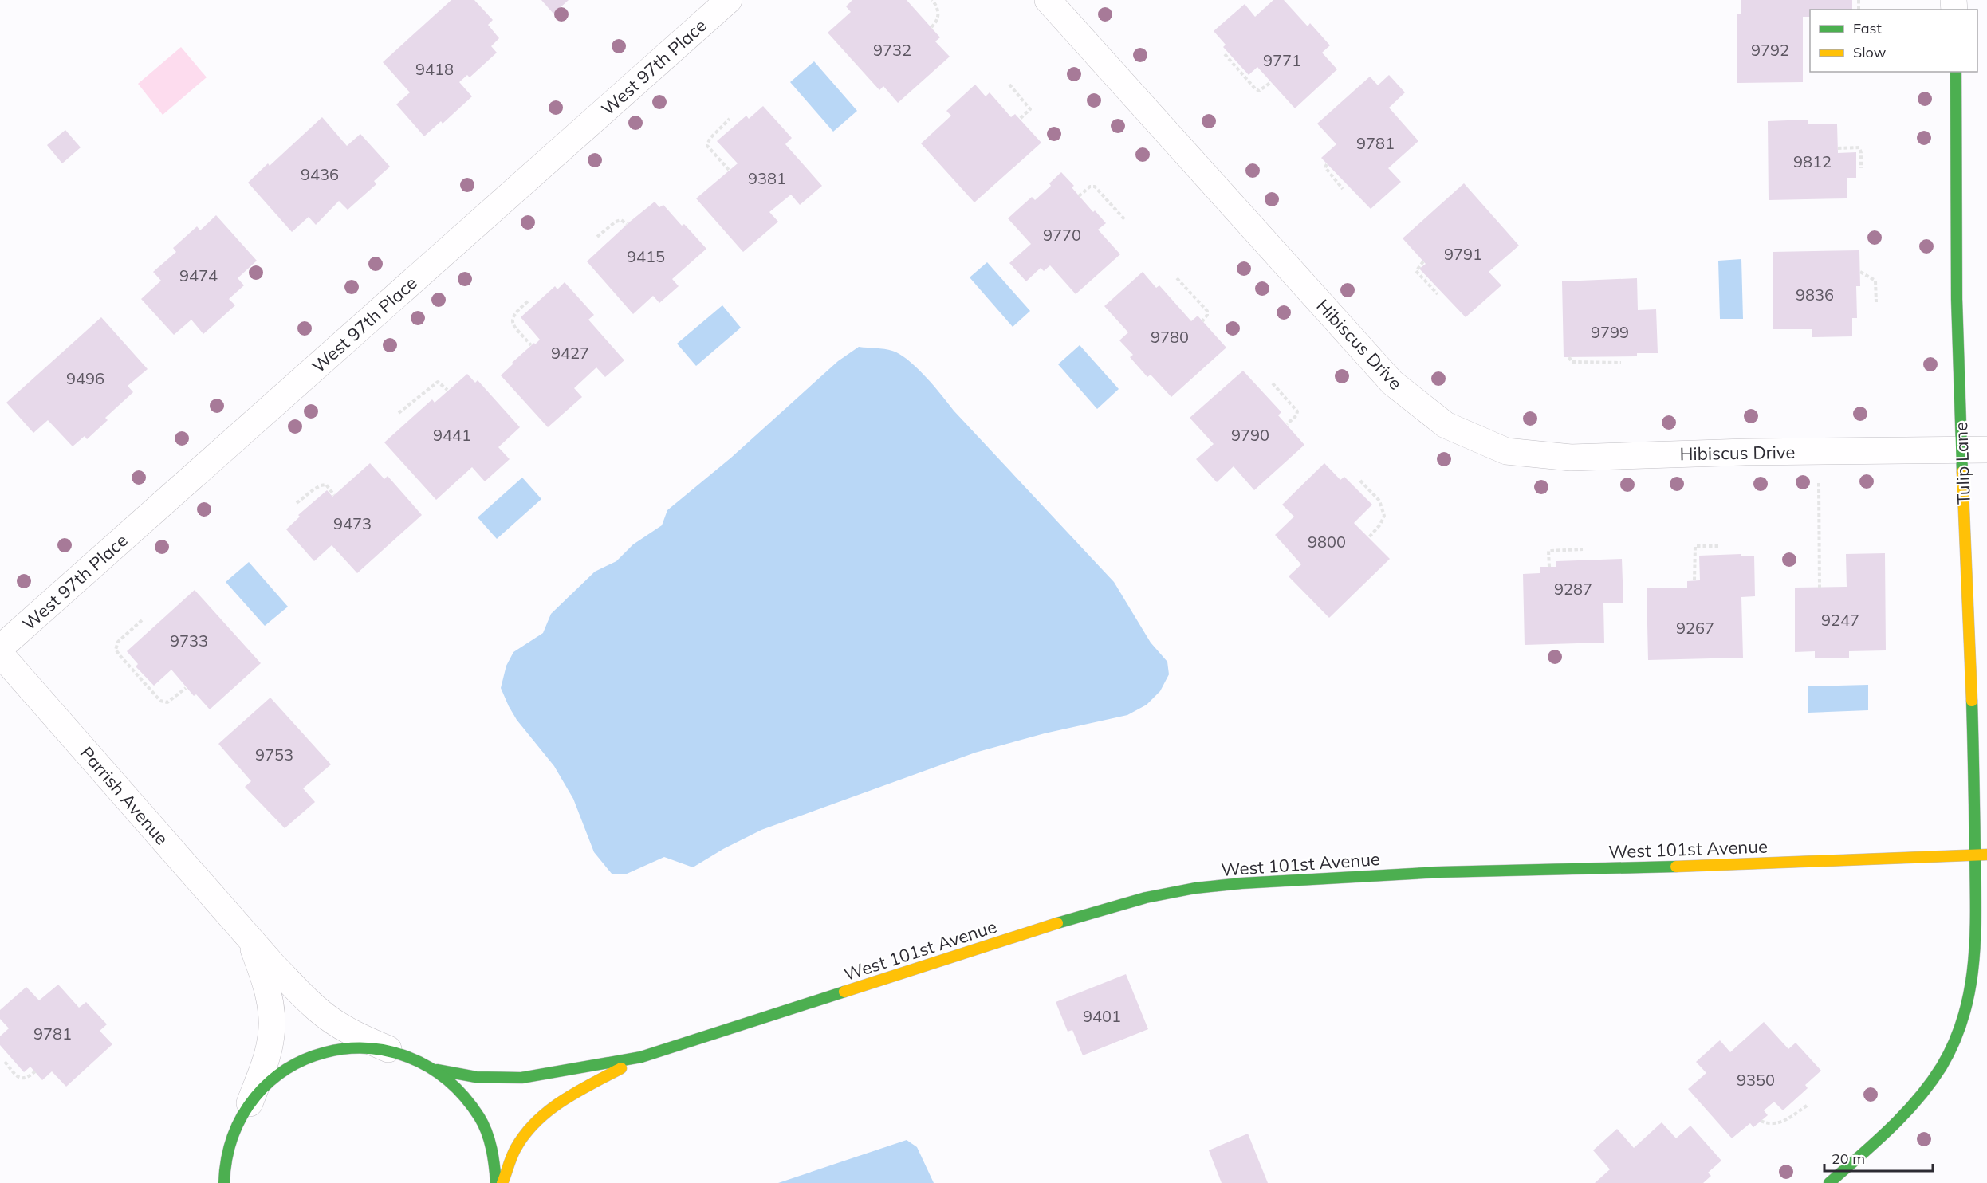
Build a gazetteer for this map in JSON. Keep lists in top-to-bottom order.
{
  "streets": {
    "street": [
      "West 97th Place",
      "Hibiscus Drive",
      "Tulip Lane",
      "Parrish Avenue",
      "West 101st Avenue"
    ]
  },
  "crossings": [
    ["Hibiscus Drive", "Tulip Lane"],
    ["Tulip Lane", "West 101st Avenue"]
  ],
  "house_numbers": [
    "9732",
    "9792",
    "9771",
    "9418",
    "9781",
    "9812",
    "9436",
    "9381",
    "9770",
    "9791",
    "9415",
    "9474",
    "9836",
    "9799",
    "9780",
    "9427",
    "9496",
    "9441",
    "9790",
    "9473",
    "9800",
    "9287",
    "9247",
    "9267",
    "9733",
    "9753",
    "9401",
    "9781",
    "9350"
  ],
  "legend": ["Fast", "Slow"],
  "scale_bar": "20 m"
}
